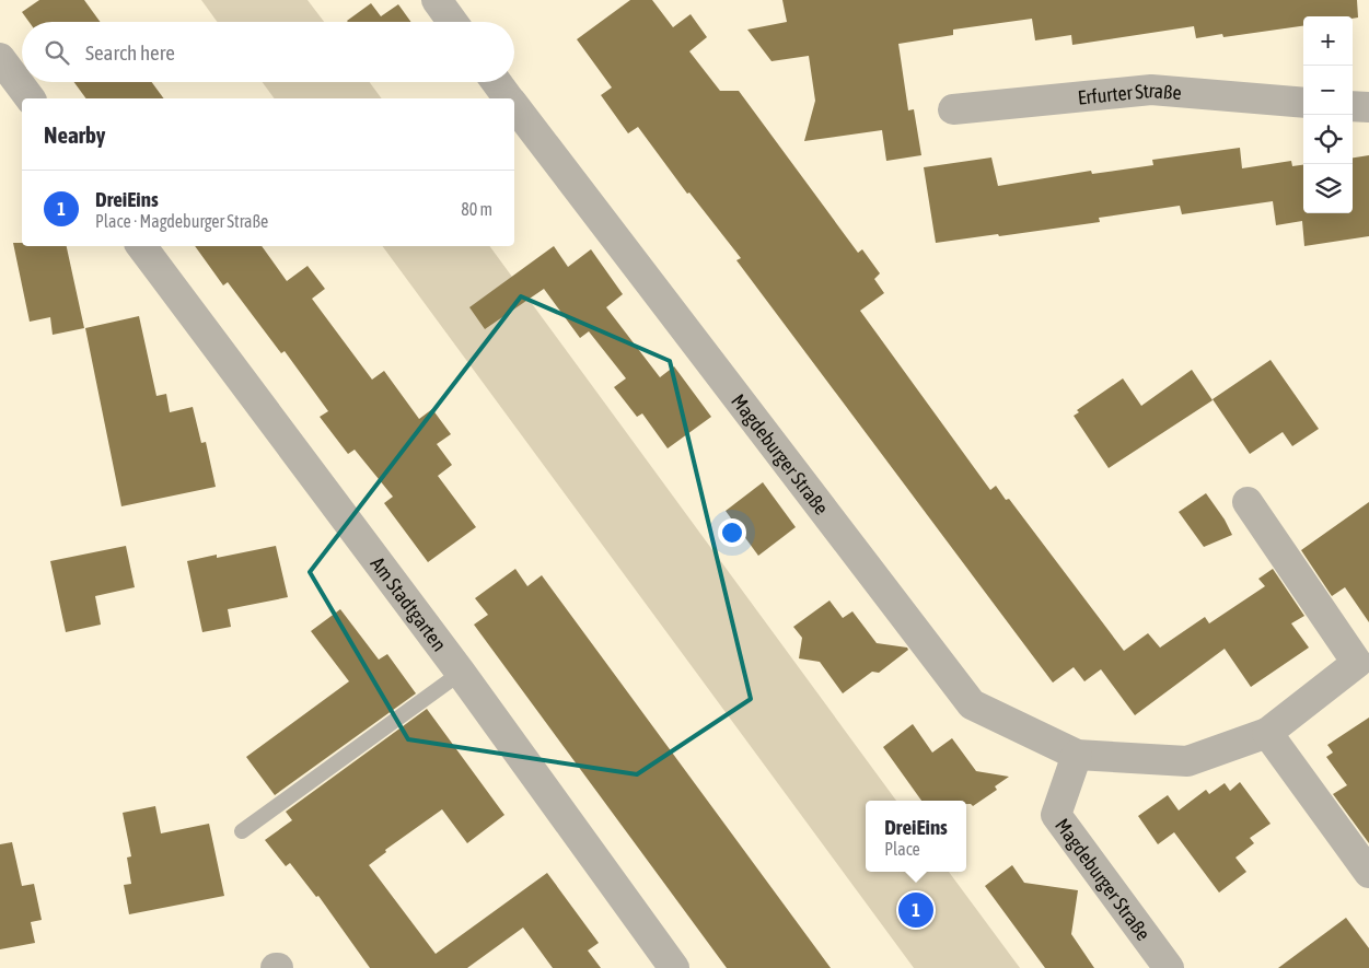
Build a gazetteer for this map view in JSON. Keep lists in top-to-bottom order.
{
  "streets": {
    "street": ["Erfurter Straße", "Magdeburger Straße", "Am Stadtgarten"]
  },
  "page": {
    "map_buttons": ["+", "−"],
    "search": "Search here",
    "heading": "Nearby",
    "list": [
      {
        "mark": "1",
        "name": "DreiEins",
        "note": "Place · Magdeburger Straße",
        "value": "80 m"
      }
    ],
    "popup": ["DreiEins", "Place"],
    "pins": "1"
  }
}
